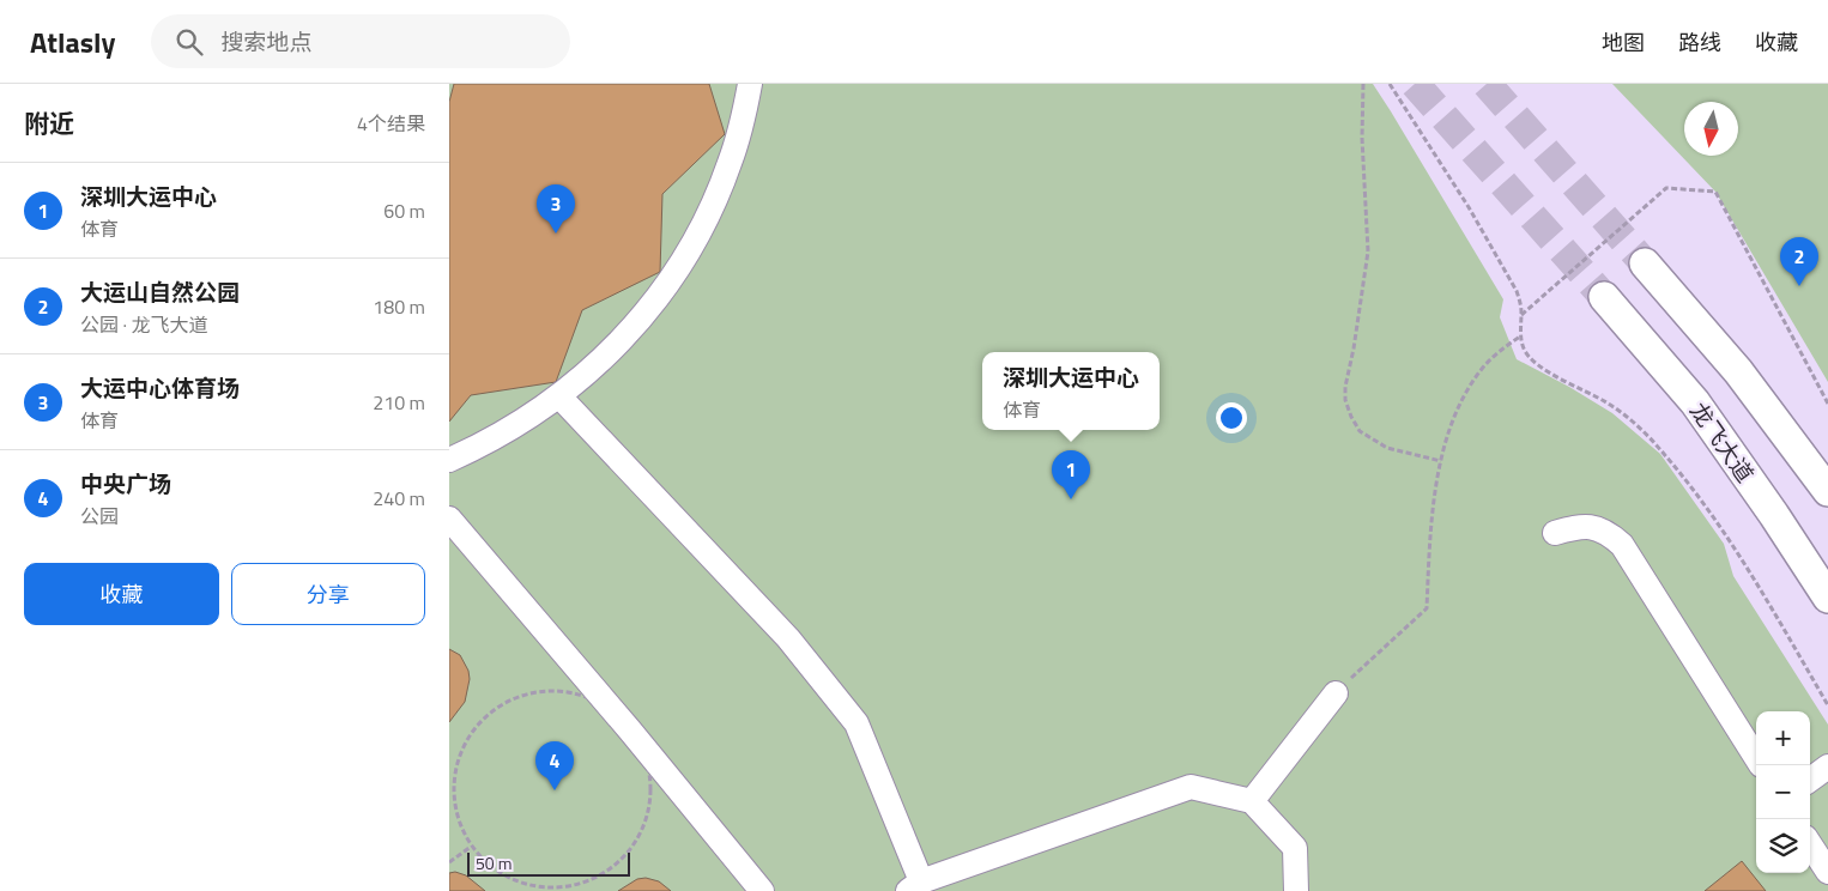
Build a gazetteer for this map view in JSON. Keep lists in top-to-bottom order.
{
  "streets": {
    "main road": ["龙飞大道"]
  },
  "scale_bar": "50 m",
  "north": "bottom",
  "page": {
    "header": "Atlasly",
    "search": "搜索地点",
    "nav": ["地图", "路线", "收藏"],
    "heading": ["附近", "4个结果"],
    "list": [
      {
        "mark": "1",
        "name": "深圳大运中心",
        "note": "体育",
        "value": "60 m"
      },
      {
        "mark": "2",
        "name": "大运山自然公园",
        "note": "公园 · 龙飞大道",
        "value": "180 m"
      },
      {
        "mark": "3",
        "name": "大运中心体育场",
        "note": "体育",
        "value": "210 m"
      },
      {
        "mark": "4",
        "name": "中央广场",
        "note": "公园",
        "value": "240 m"
      }
    ],
    "pins": [
      "3",
      "2",
      "1",
      "4"
    ],
    "popup": ["深圳大运中心", "体育"],
    "buttons": ["收藏", "分享"],
    "map_buttons": ["+", "−"],
    "scale": "50 m"
  }
}
